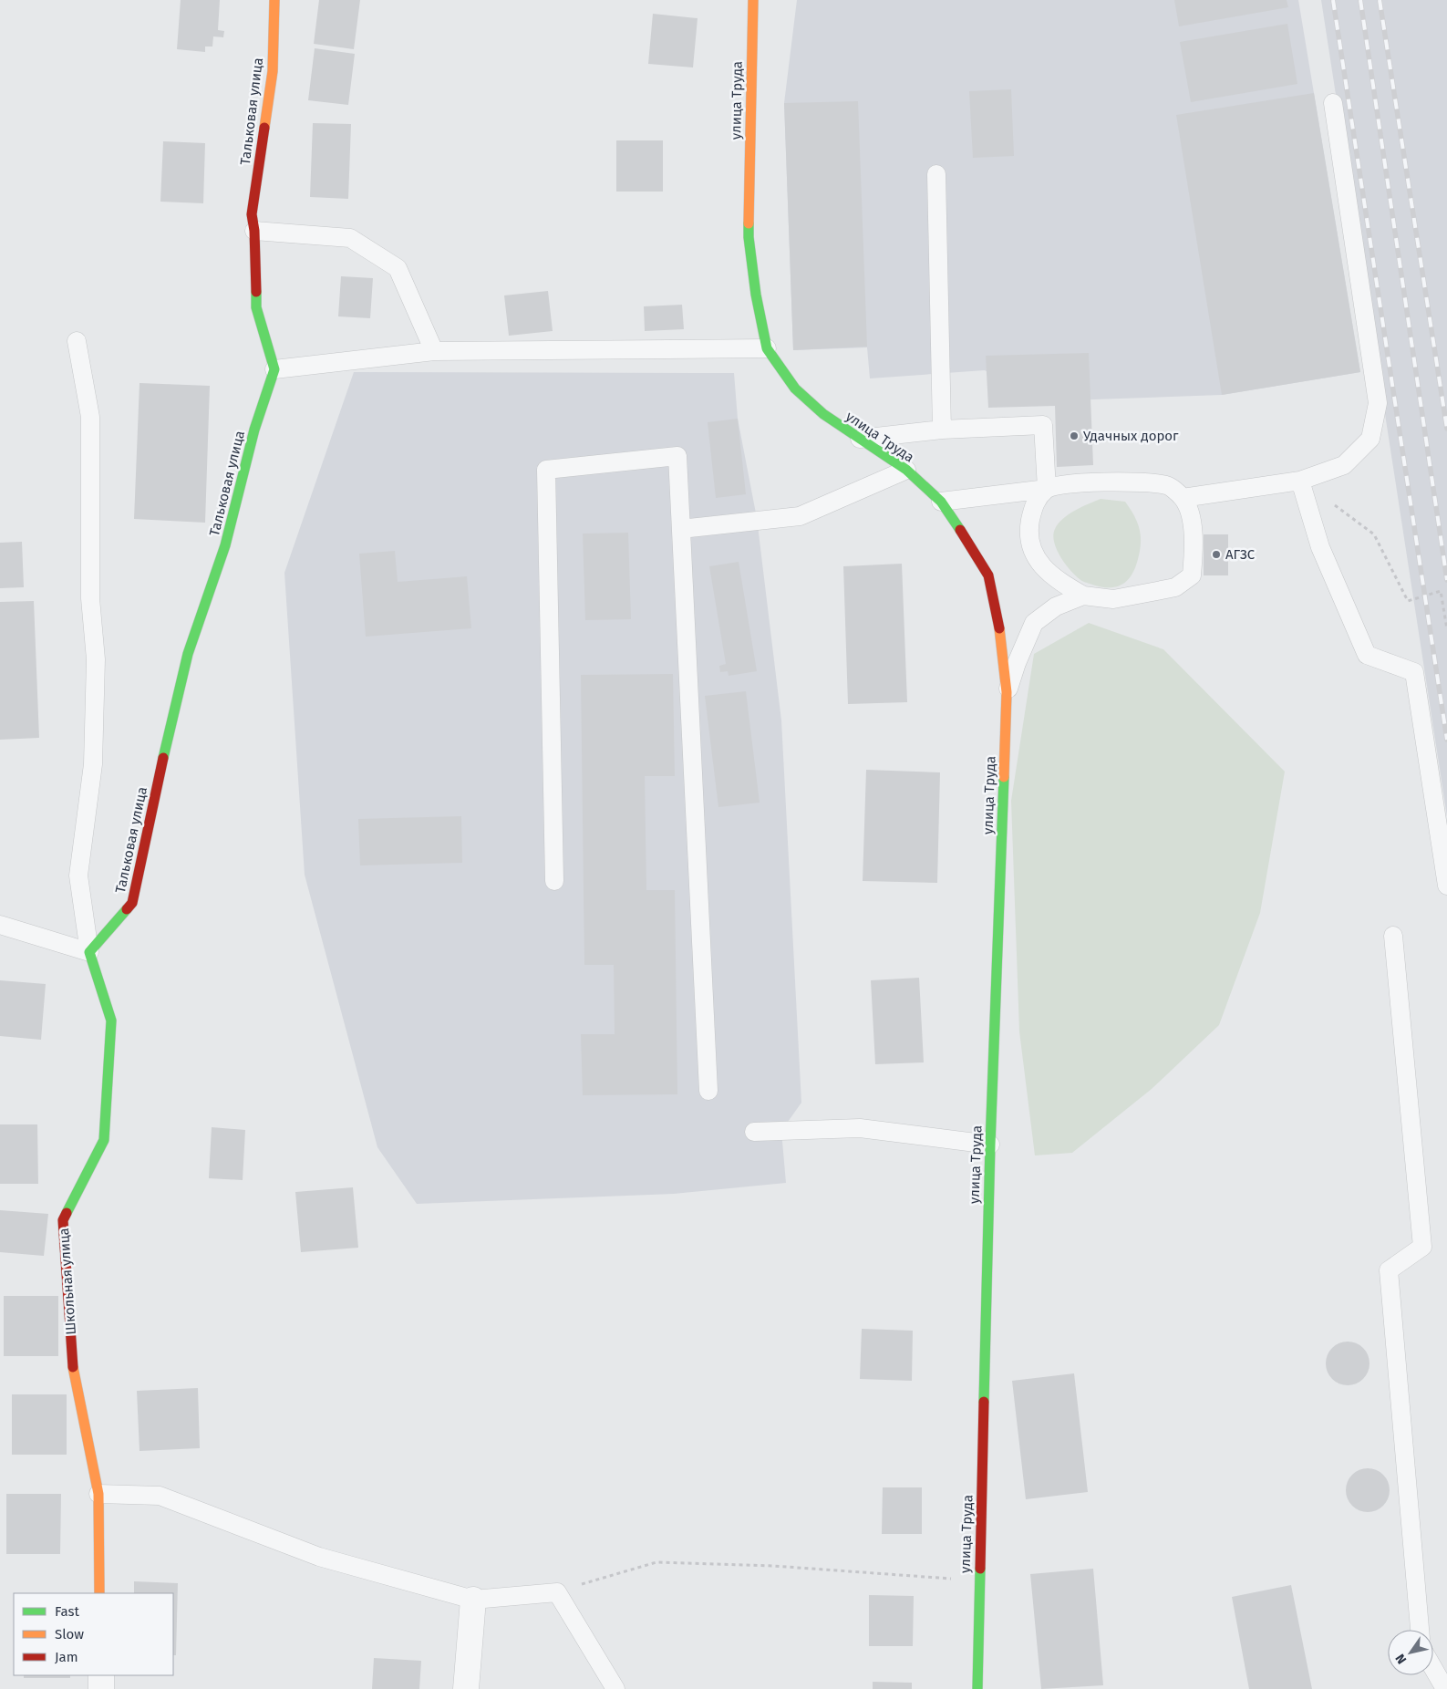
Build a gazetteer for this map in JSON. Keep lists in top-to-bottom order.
{
  "streets": {
    "main road": ["улица Труда", "Тальковая улица", "Школьная улица"]
  },
  "crossings": [
    ["Тальковая улица", "Школьная улица"]
  ],
  "places": ["Удачных дорог", "АГЗС"],
  "legend": ["Fast", "Slow", "Jam"],
  "north": "bottom left"
}
